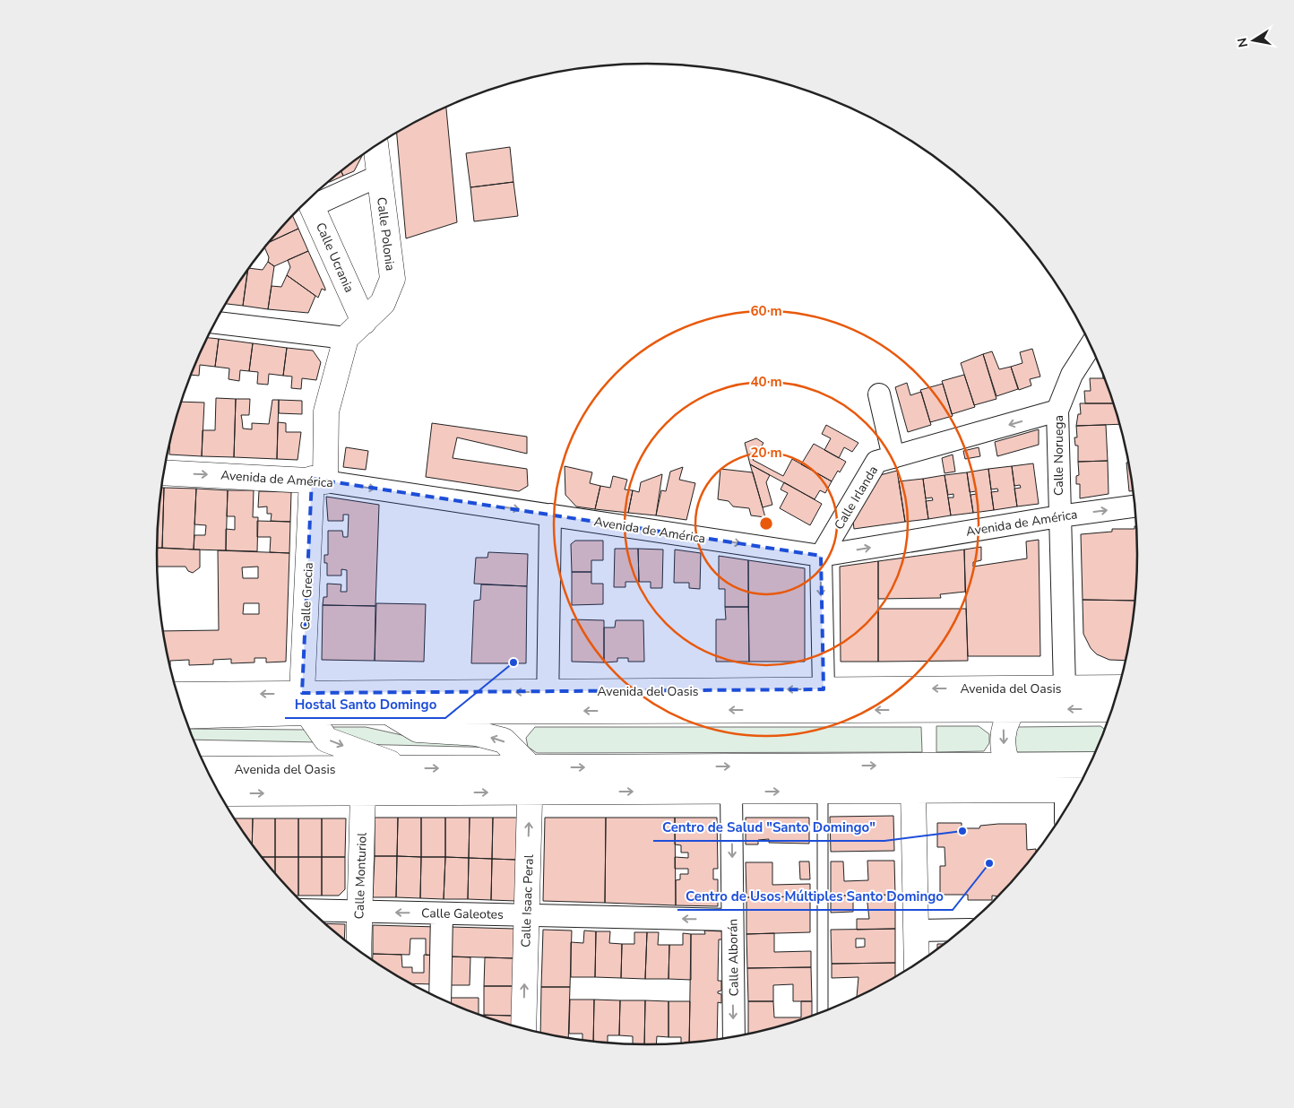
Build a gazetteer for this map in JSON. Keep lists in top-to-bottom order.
{
  "streets": {
    "street": [
      "Calle Polonia",
      "Calle Ucrania",
      "Calle Noruega",
      "Avenida de América",
      "Calle Irlanda",
      "Calle Grecia",
      "Avenida del Oasis",
      "Calle Monturiol",
      "Calle Isaac Peral",
      "Calle Galeotes",
      "Calle Alborán"
    ]
  },
  "crossings": [
    ["Calle Polonia", "Calle Ucrania"],
    ["Calle Noruega", "Avenida de América"],
    ["Calle Noruega", "Calle Irlanda"],
    ["Calle Noruega", "Avenida del Oasis"],
    ["Avenida de América", "Calle Irlanda"],
    ["Avenida de América", "Calle Grecia"],
    ["Calle Grecia", "Avenida del Oasis"],
    ["Avenida del Oasis", "Calle Monturiol"],
    ["Avenida del Oasis", "Calle Isaac Peral"],
    ["Avenida del Oasis", "Calle Alborán"],
    ["Calle Monturiol", "Calle Galeotes"],
    ["Calle Isaac Peral", "Calle Galeotes"],
    ["Calle Galeotes", "Calle Alborán"]
  ],
  "one_way": ["Avenida de América", "Calle Irlanda", "Calle Galeotes"],
  "places": ["Hostal Santo Domingo", "Centro de Salud \"Santo Domingo\"", "Centro de Usos Múltiples Santo Domingo"],
  "north": "left",
  "rings": ["60 m", "40 m", "20 m"]
}
